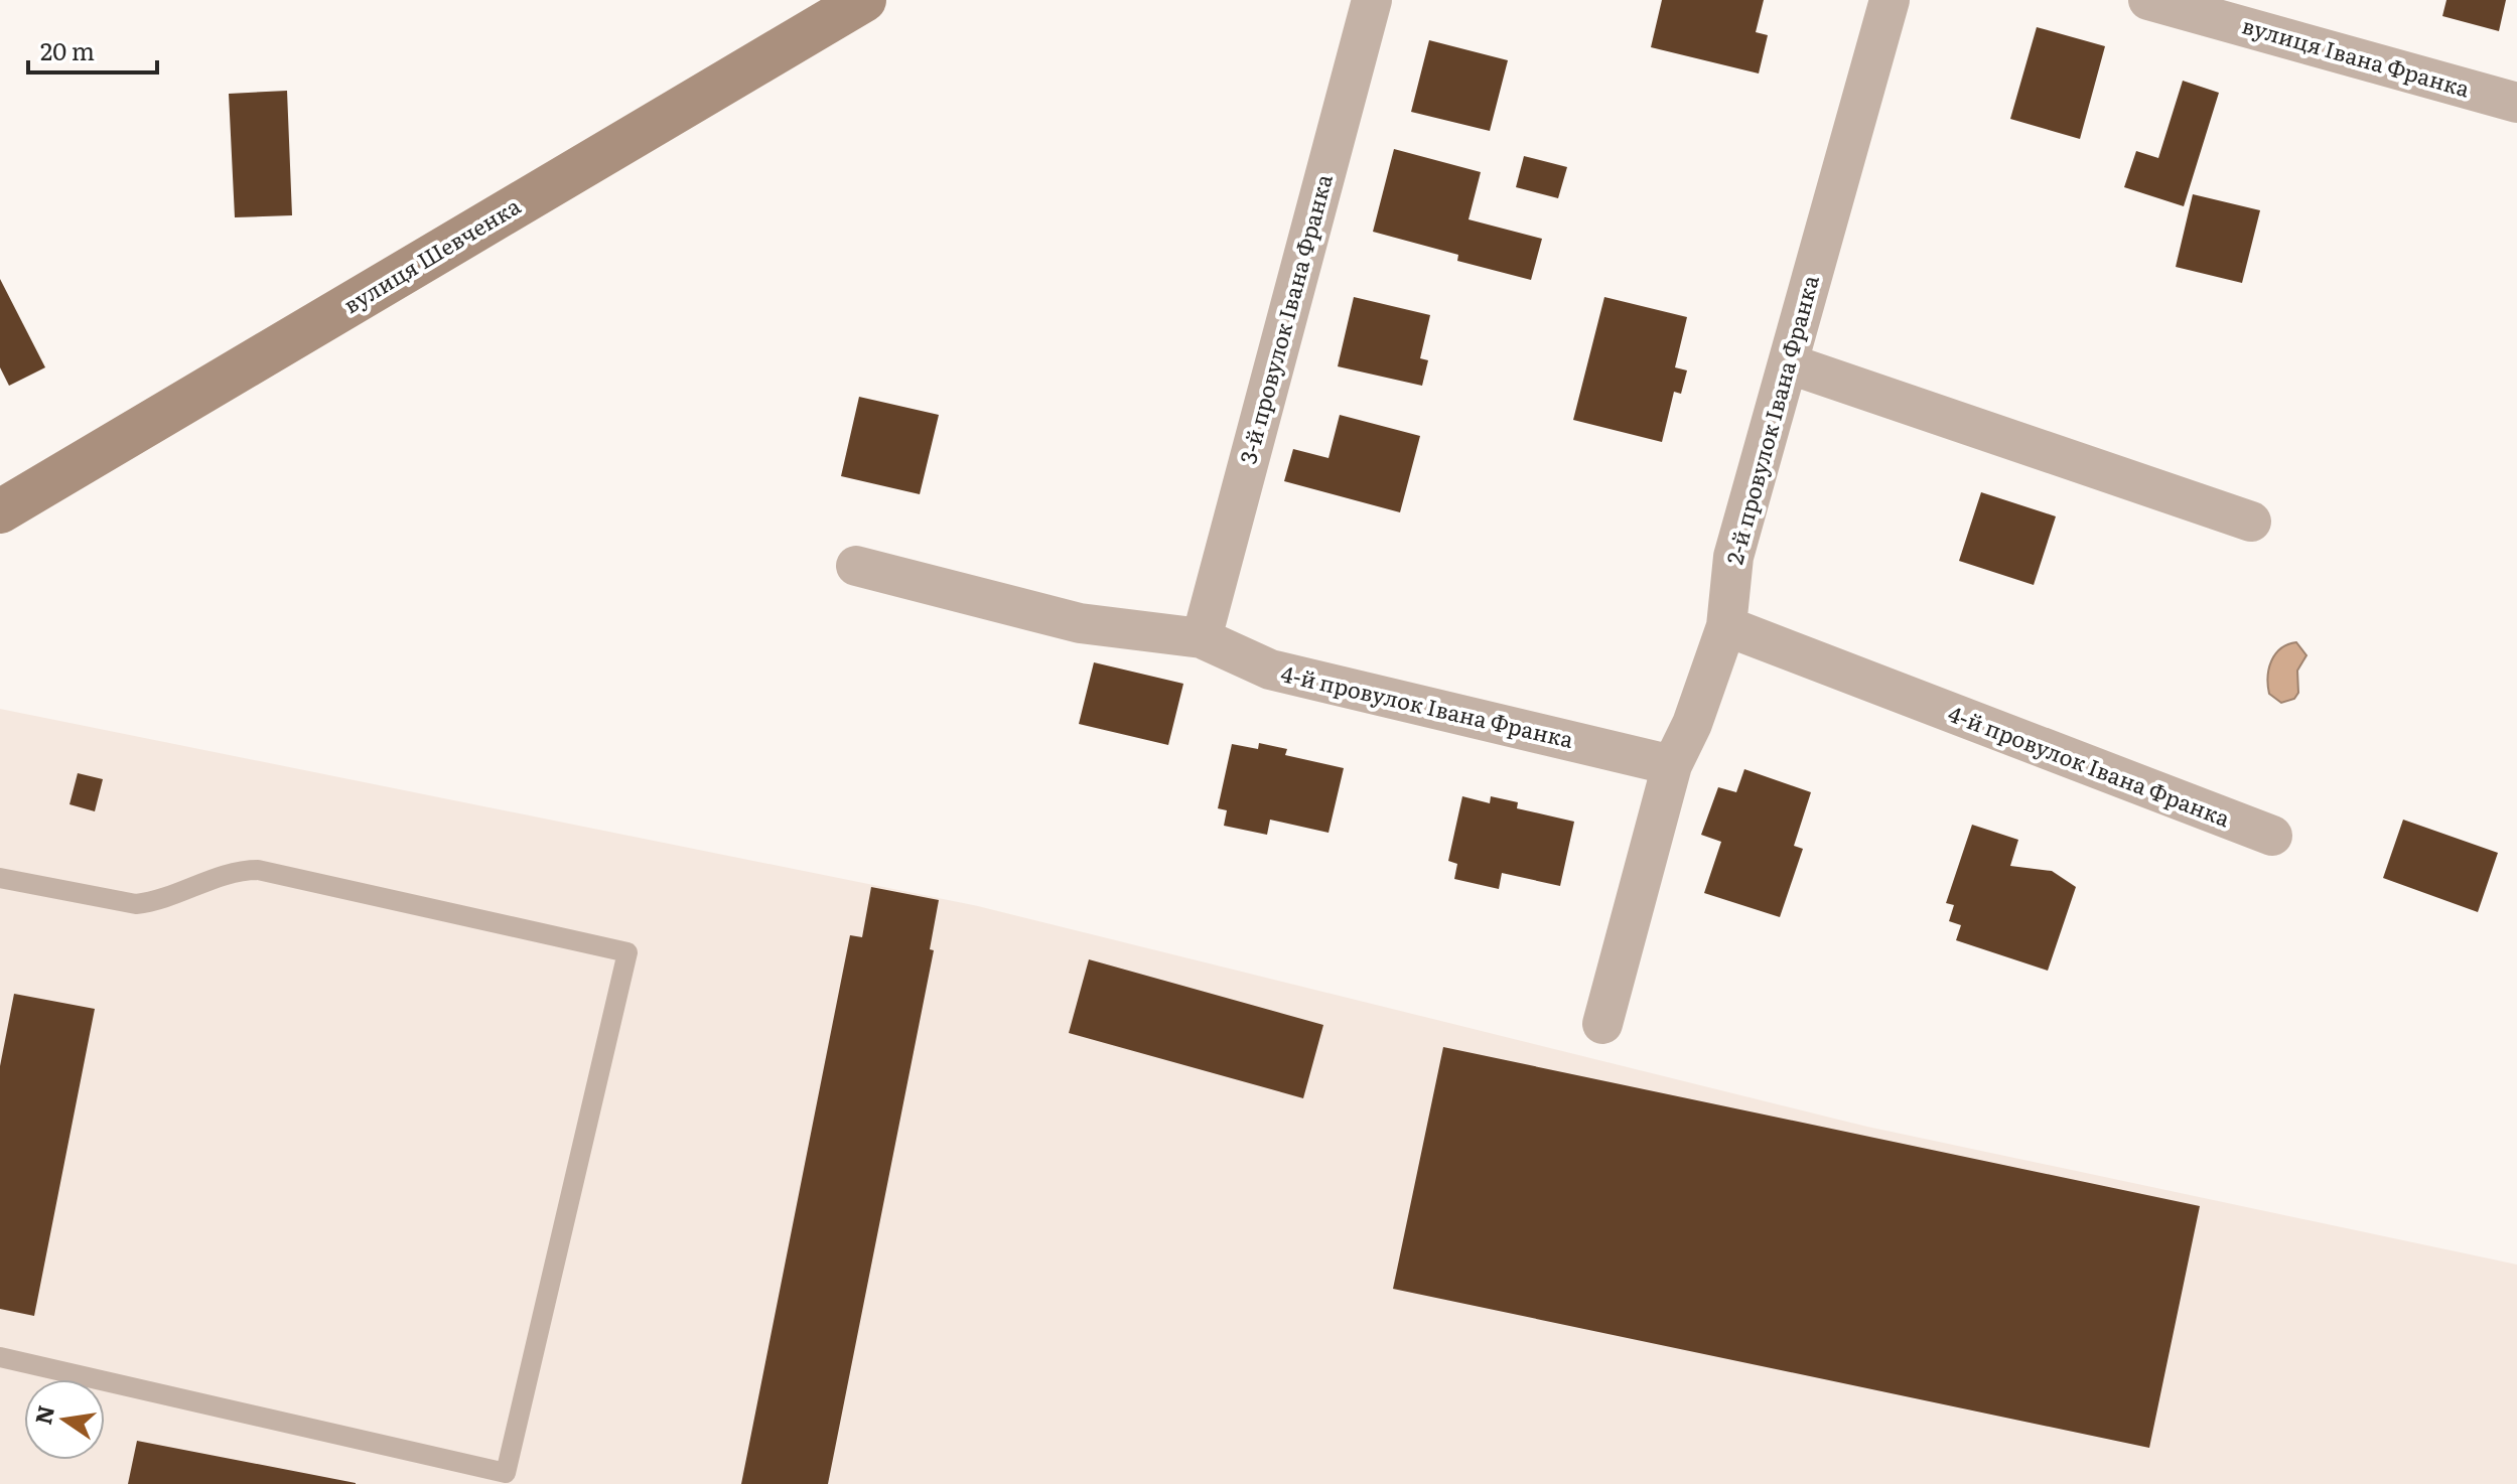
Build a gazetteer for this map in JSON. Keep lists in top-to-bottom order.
{
  "streets": {
    "main road": ["вулиця Шевченка"],
    "street": [
      "вулиця Івана Франка",
      "3-й провулок Івана Франка",
      "2-й провулок Івана Франка",
      "4-й провулок Івана Франка"
    ]
  },
  "crossings": [
    ["3-й провулок Івана Франка", "4-й провулок Івана Франка"],
    ["2-й провулок Івана Франка", "4-й провулок Івана Франка"]
  ],
  "scale_bar": "20 m",
  "north": "left"
}
